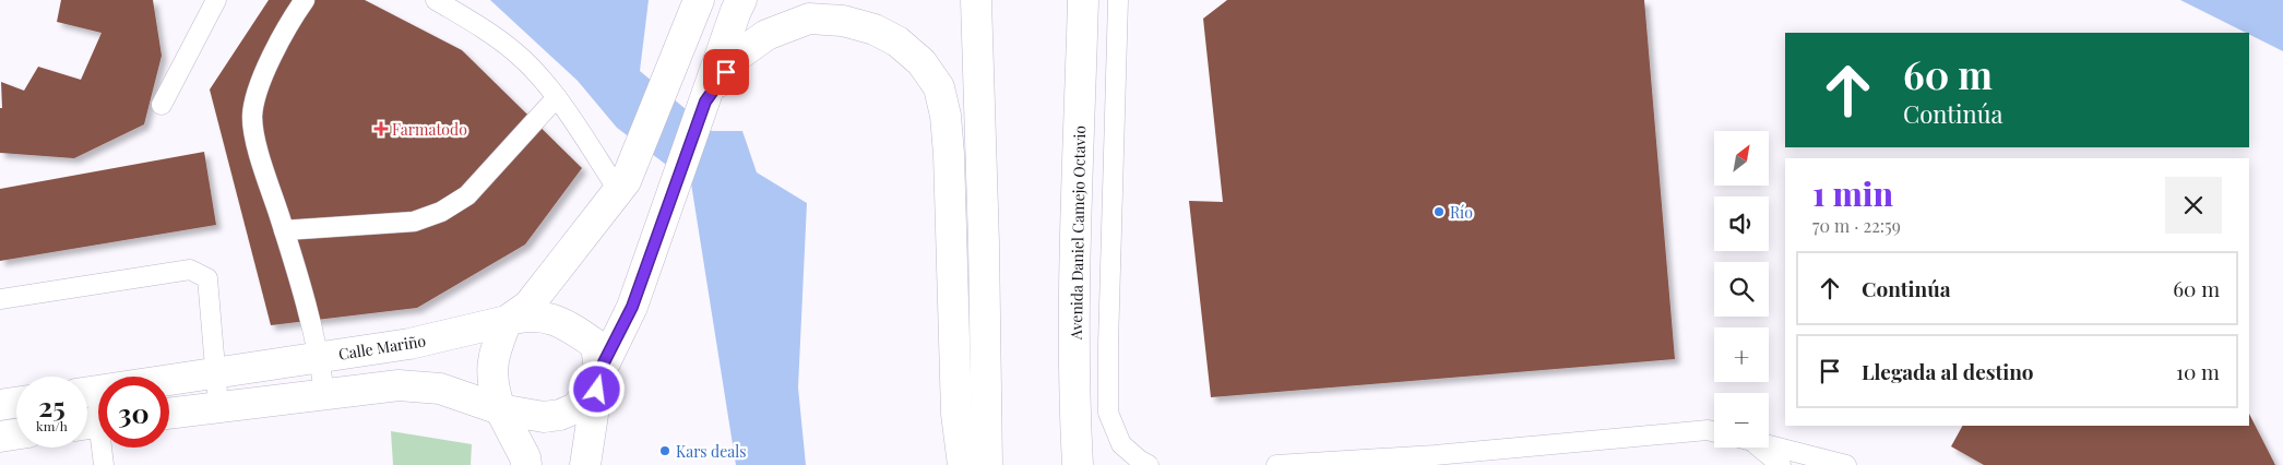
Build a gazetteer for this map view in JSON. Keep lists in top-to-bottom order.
{
  "streets": {
    "street": ["Avenida Daniel Camejo Octavio", "Calle Mariño"]
  },
  "places": {
    "health": ["Farmatodo"],
    "other": ["Río", "Kars deals"]
  },
  "north": "top right",
  "page": {
    "turn": ["60 m", "Continúa"],
    "map_buttons": ["+", "−"],
    "heading": ["1 min", "70 m · 22:59"],
    "list": [
      {
        "name": "Continúa",
        "value": "60 m"
      },
      {
        "name": "Llegada al destino",
        "value": "10 m"
      }
    ],
    "speed": "25 km/h",
    "limit": "30"
  }
}
